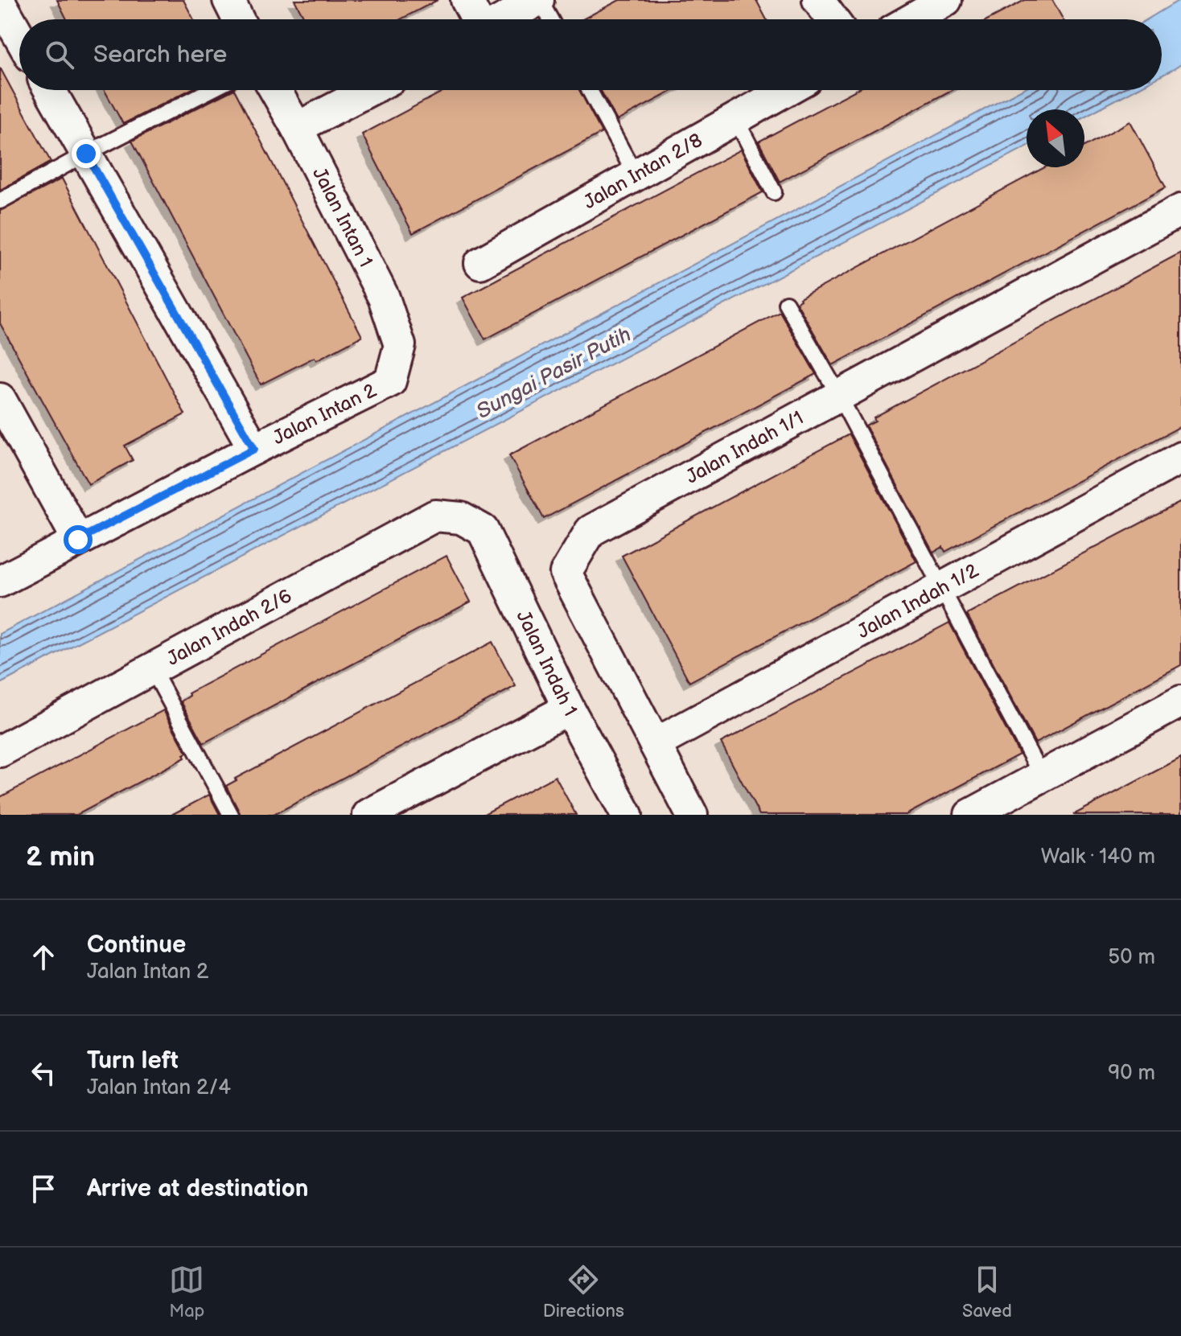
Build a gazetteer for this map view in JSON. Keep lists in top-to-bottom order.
{
  "streets": {
    "street": [
      "Jalan Intan 2/8",
      "Jalan Intan 1",
      "Jalan Intan 2",
      "Jalan Indah 1/1",
      "Jalan Indah 1/2",
      "Jalan Indah 2/6",
      "Jalan Indah 1"
    ]
  },
  "crossings": [
    ["Jalan Intan 1", "Jalan Intan 2"],
    ["Jalan Indah 1/1", "Jalan Indah 1/2"],
    ["Jalan Indah 2/6", "Jalan Indah 1"]
  ],
  "water": ["Sungai Pasir Putih"],
  "north": "top left",
  "page": {
    "search": "Search here",
    "heading": ["2 min", "Walk · 140 m"],
    "list": [
      ["Continue", "Jalan Intan 2", "50 m"],
      ["Turn left", "Jalan Intan 2/4", "90 m"],
      "Arrive at destination"
    ],
    "nav": ["Map", "Directions", "Saved"]
  }
}
